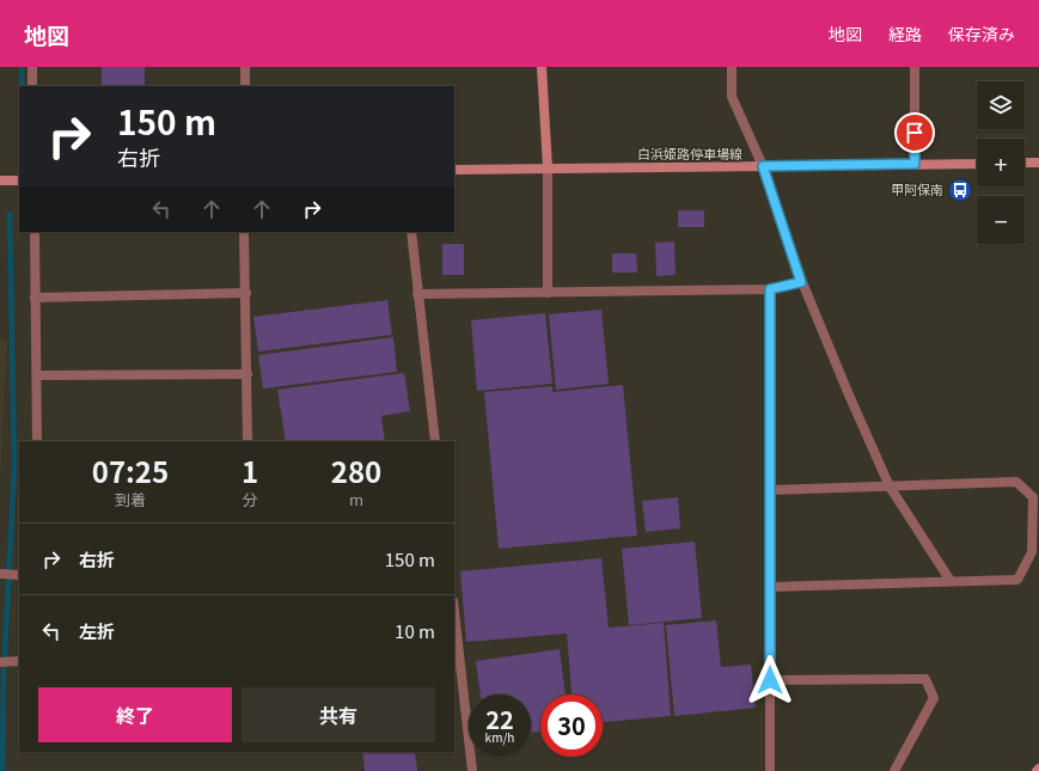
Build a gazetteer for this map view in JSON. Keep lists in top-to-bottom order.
{
  "streets": {
    "main road": ["白浜姫路停車場線"]
  },
  "places": {
    "bus stop": ["甲阿保南"]
  },
  "page": {
    "header": "地図",
    "nav": ["地図", "経路", "保存済み"],
    "map_buttons": ["+", "−"],
    "turn": ["150 m", "右折"],
    "eta": [
      "07:25",
      "到着",
      "1",
      "分",
      "280",
      "m"
    ],
    "list": [
      {
        "name": "右折",
        "value": "150 m"
      },
      {
        "name": "左折",
        "value": "10 m"
      }
    ],
    "buttons": ["終了", "共有"],
    "speed": "22 km/h",
    "limit": "30"
  }
}
